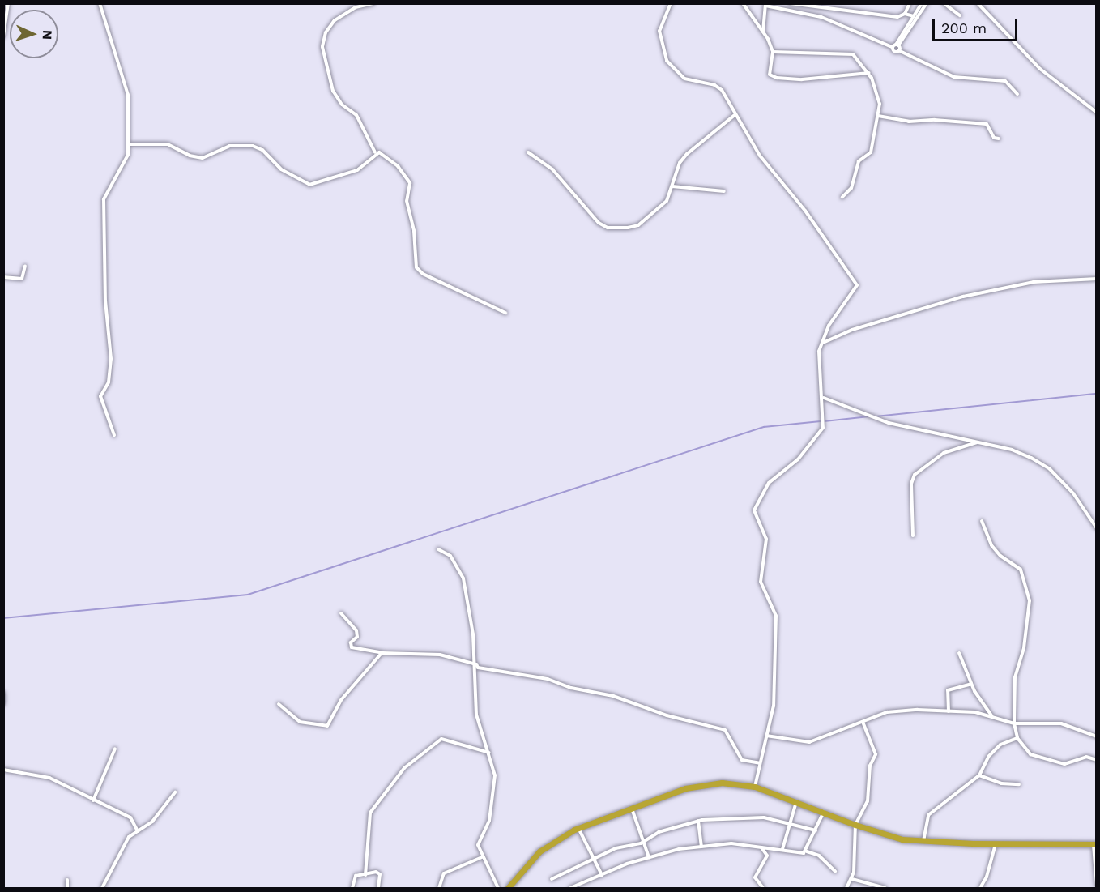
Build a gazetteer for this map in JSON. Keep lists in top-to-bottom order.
{
  "scale_bar": "200 m",
  "north": "right"
}
